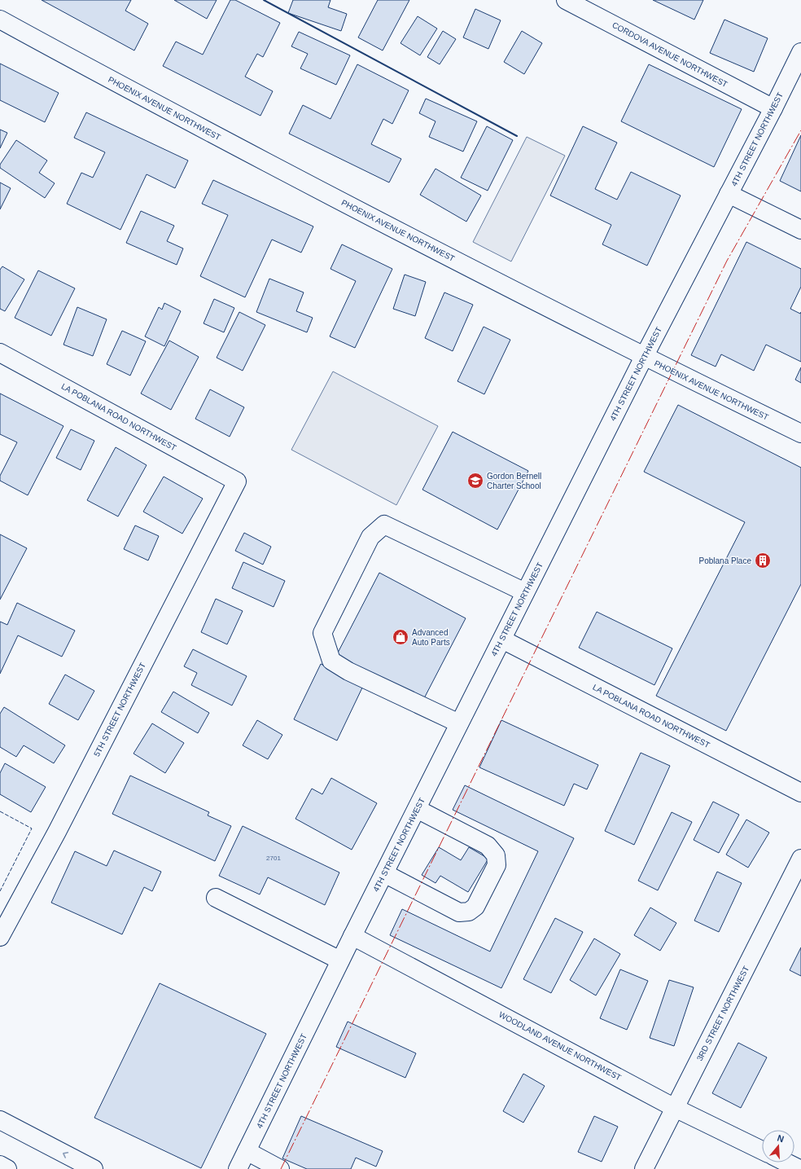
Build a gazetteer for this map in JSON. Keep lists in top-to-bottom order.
{
  "streets": {
    "street": [
      "CORDOVA AVENUE NORTHWEST",
      "PHOENIX AVENUE NORTHWEST",
      "4TH STREET NORTHWEST",
      "LA POBLANA ROAD NORTHWEST",
      "5TH STREET NORTHWEST",
      "3RD STREET NORTHWEST",
      "WOODLAND AVENUE NORTHWEST"
    ]
  },
  "crossings": [
    ["CORDOVA AVENUE NORTHWEST", "4TH STREET NORTHWEST"],
    ["PHOENIX AVENUE NORTHWEST", "4TH STREET NORTHWEST"],
    ["4TH STREET NORTHWEST", "LA POBLANA ROAD NORTHWEST"],
    ["4TH STREET NORTHWEST", "WOODLAND AVENUE NORTHWEST"],
    ["LA POBLANA ROAD NORTHWEST", "5TH STREET NORTHWEST"],
    ["3RD STREET NORTHWEST", "WOODLAND AVENUE NORTHWEST"]
  ],
  "places": {
    "school or university": ["Gordon Bernell Charter School"],
    "building": ["Poblana Place"],
    "shop": ["Advanced Auto Parts"]
  },
  "house_numbers": ["2701"],
  "north": "top"
}
